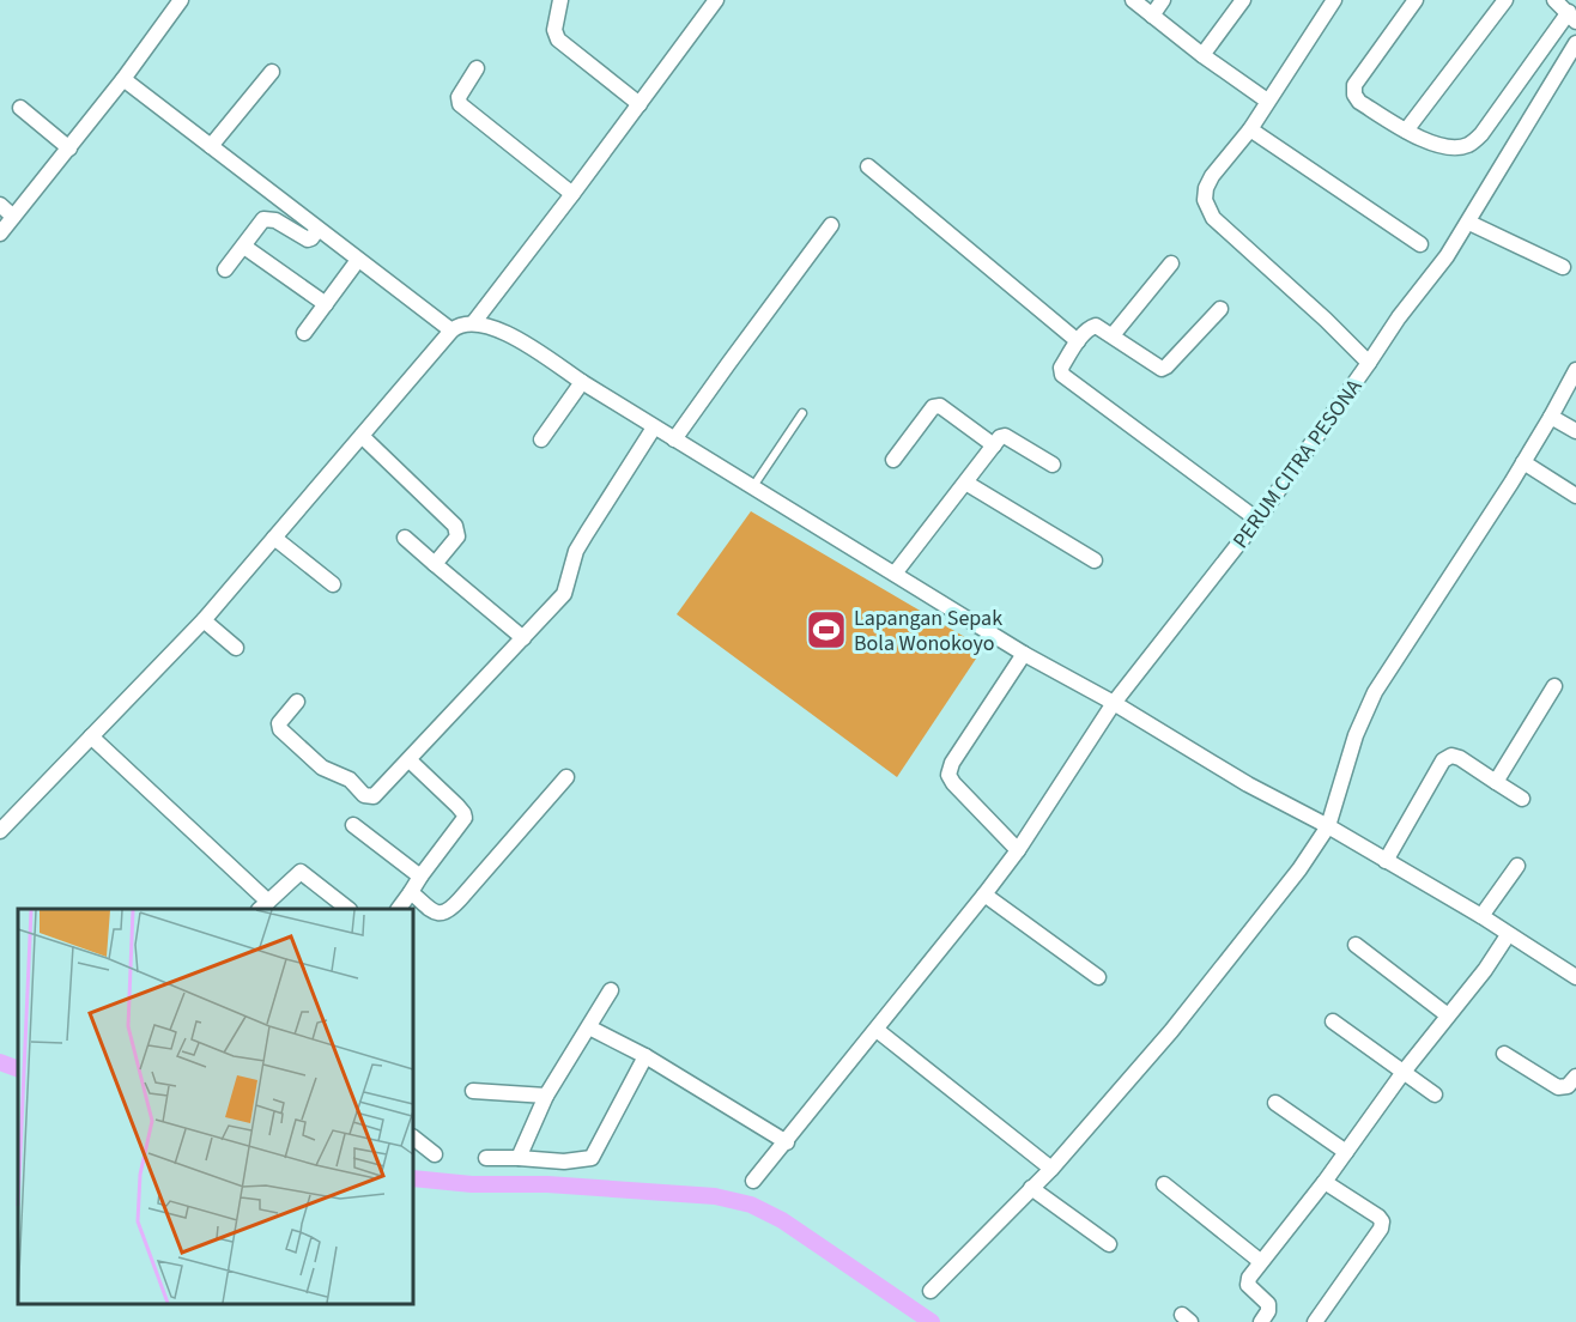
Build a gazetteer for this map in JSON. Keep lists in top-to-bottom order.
{
  "streets": {
    "street": ["PERUM CITRA PESONA"]
  },
  "places": {
    "sports": ["Lapangan Sepak Bola Wonokoyo"]
  }
}
